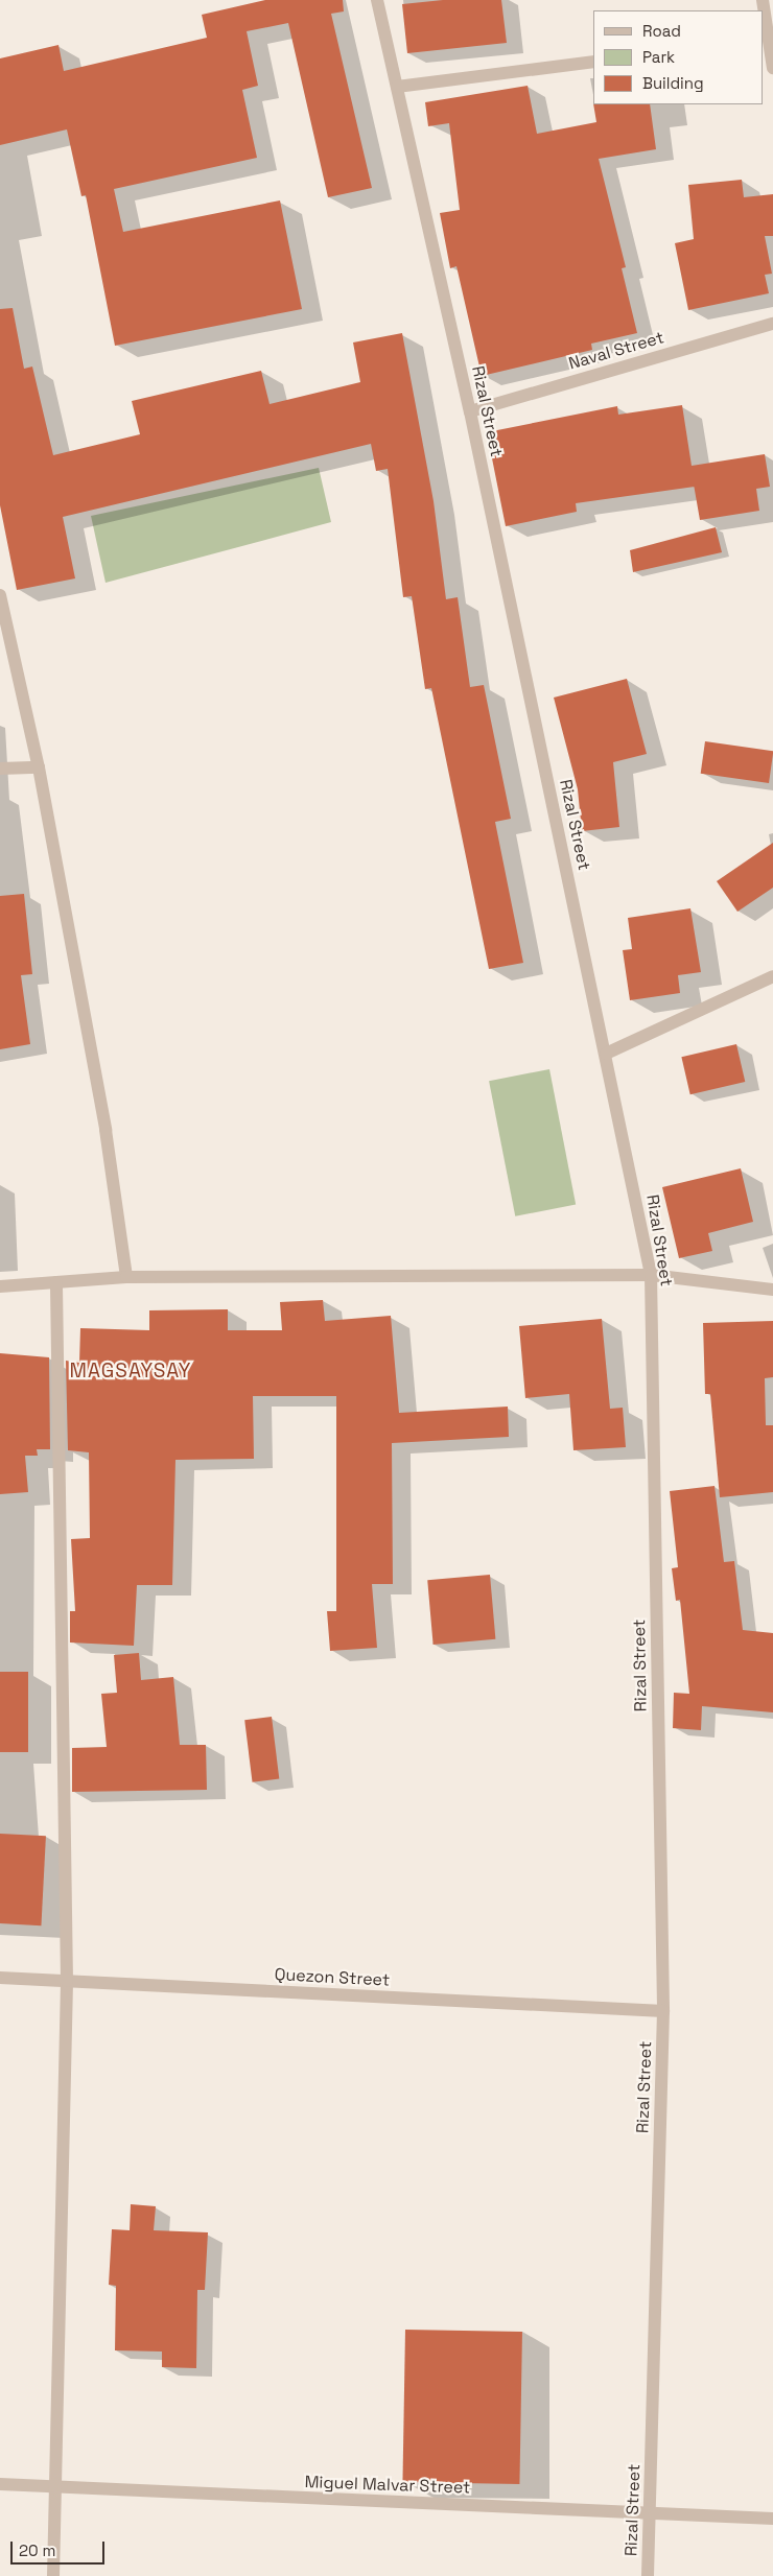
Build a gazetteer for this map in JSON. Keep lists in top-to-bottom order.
{
  "streets": {
    "street": [
      "Naval Street",
      "Rizal Street",
      "Quezon Street",
      "Miguel Malvar Street"
    ]
  },
  "crossings": [
    ["Naval Street", "Rizal Street"],
    ["Rizal Street", "Quezon Street"],
    ["Rizal Street", "Miguel Malvar Street"]
  ],
  "districts": ["MAGSAYSAY"],
  "legend": ["Road", "Park", "Building"],
  "scale_bar": "20 m"
}
